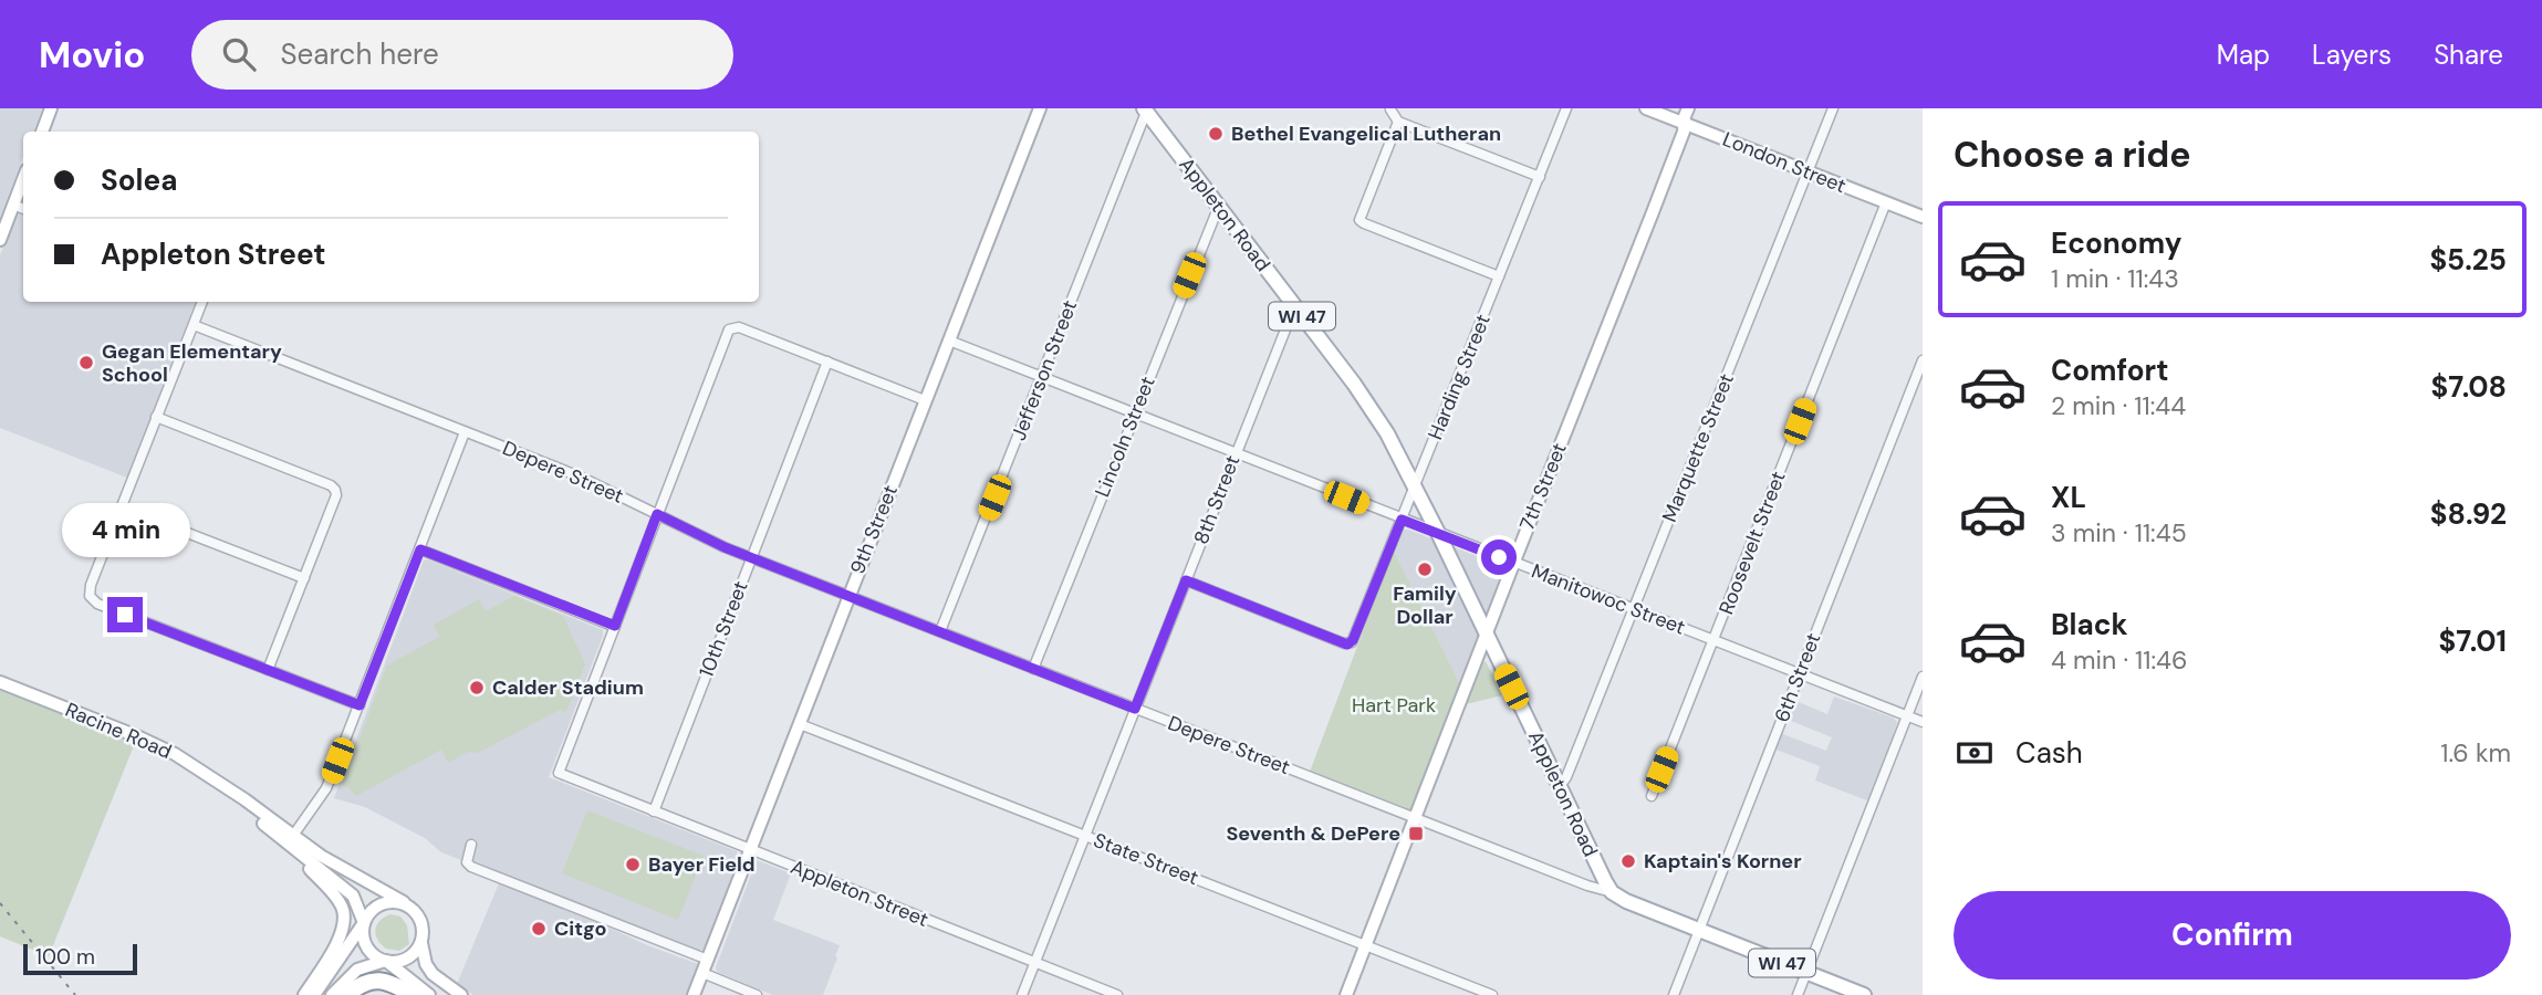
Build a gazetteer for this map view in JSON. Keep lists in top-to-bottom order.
{
  "streets": {
    "main road": [
      "London Street",
      "Appleton Road",
      "WI 47",
      "Depere Street",
      "7th Street",
      "9th Street",
      "Racine Road"
    ],
    "street": [
      "Jefferson Street",
      "Harding Street",
      "Lincoln Street",
      "Marquette Street",
      "8th Street",
      "Roosevelt Street",
      "Manitowoc Street",
      "10th Street",
      "6th Street",
      "State Street",
      "Appleton Street"
    ]
  },
  "crossings": [
    ["London Street", "Marquette Street"],
    ["London Street", "7th Street"],
    ["London Street", "Roosevelt Street"],
    ["Appleton Road", "Jefferson Street"],
    ["Appleton Road", "Harding Street"],
    ["Appleton Road", "Lincoln Street"],
    ["Appleton Road", "Marquette Street"],
    ["Appleton Road", "Depere Street"],
    ["Appleton Road", "7th Street"],
    ["Appleton Road", "8th Street"],
    ["Appleton Road", "Manitowoc Street"],
    ["Jefferson Street", "Depere Street"],
    ["Jefferson Street", "Manitowoc Street"],
    ["Harding Street", "8th Street"],
    ["Harding Street", "Manitowoc Street"],
    ["Lincoln Street", "Depere Street"],
    ["Lincoln Street", "Manitowoc Street"],
    ["Marquette Street", "Manitowoc Street"],
    ["Depere Street", "7th Street"],
    ["Depere Street", "8th Street"],
    ["Depere Street", "9th Street"],
    ["Depere Street", "10th Street"],
    ["Depere Street", "6th Street"],
    ["7th Street", "Manitowoc Street"],
    ["7th Street", "State Street"],
    ["8th Street", "Manitowoc Street"],
    ["8th Street", "State Street"],
    ["8th Street", "Appleton Street"],
    ["9th Street", "Manitowoc Street"],
    ["9th Street", "State Street"],
    ["9th Street", "Appleton Street"],
    ["Roosevelt Street", "Manitowoc Street"],
    ["Manitowoc Street", "6th Street"],
    ["10th Street", "Appleton Street"]
  ],
  "parks": ["Hart Park"],
  "places": {
    "other": [
      "Bethel Evangelical Lutheran",
      "Gegan Elementary School",
      "Family Dollar",
      "Calder Stadium",
      "Kaptain's Korner",
      "Bayer Field",
      "Citgo"
    ],
    "transit": ["Seventh & DePere"]
  },
  "scale_bar": "100 m",
  "page": {
    "header": "Movio",
    "search": "Search here",
    "nav": ["Map", "Layers", "Share"],
    "heading": "Choose a ride",
    "banner": ["Solea", "Appleton Street"],
    "list": [
      {
        "name": "Economy",
        "note": "1 min · 11:43",
        "value": "$5.25"
      },
      {
        "name": "Comfort",
        "note": "2 min · 11:44",
        "value": "$7.08"
      },
      {
        "name": "XL",
        "note": "3 min · 11:45",
        "value": "$8.92"
      },
      {
        "name": "Black",
        "note": "4 min · 11:46",
        "value": "$7.01"
      }
    ],
    "bubble": "4 min",
    "pay": ["Cash", "1.6 km"],
    "buttons": "Confirm",
    "scale": "100 m"
  }
}
